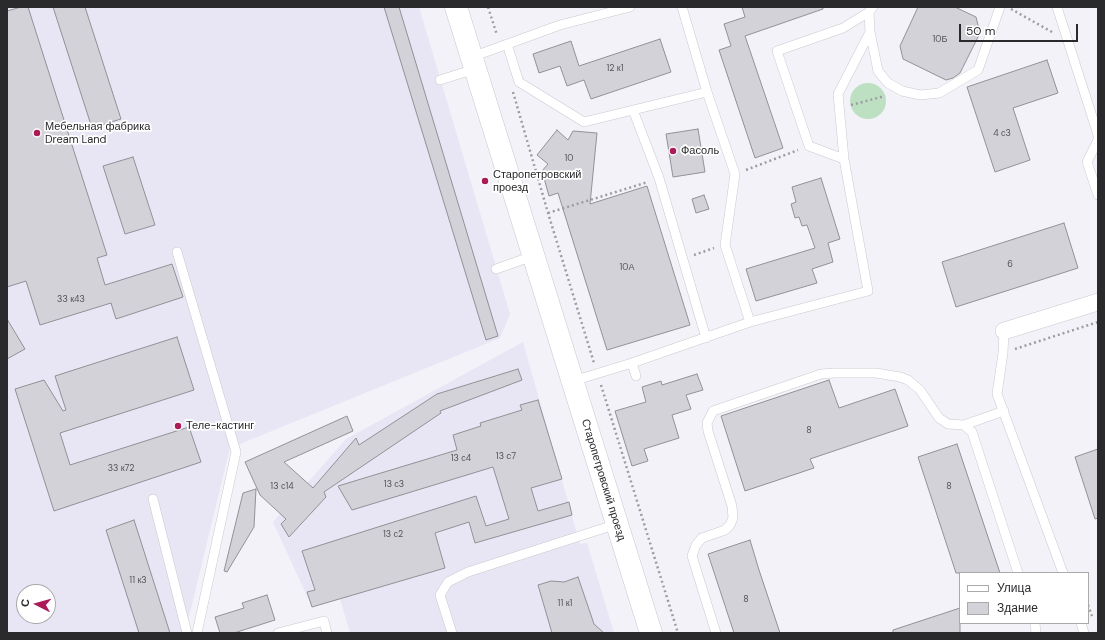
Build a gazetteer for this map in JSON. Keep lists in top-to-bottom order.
{
  "streets": {
    "street": ["Старопетровский проезд"]
  },
  "places": [
    "Мебельная фабрика Dream Land",
    "Фасоль",
    "Старопетровский проезд",
    "Теле-кастинг"
  ],
  "house_numbers": [
    "10Б",
    "12 к1",
    "4 с3",
    "10",
    "6",
    "10А",
    "33 к43",
    "8",
    "13 c7",
    "13 с4",
    "33 к72",
    "13 с3",
    "13 с14",
    "8",
    "13 с2",
    "11 к3",
    "8",
    "11 к1"
  ],
  "legend": ["Улица", "Здание"],
  "scale_bar": "50 m",
  "north": "left"
}
